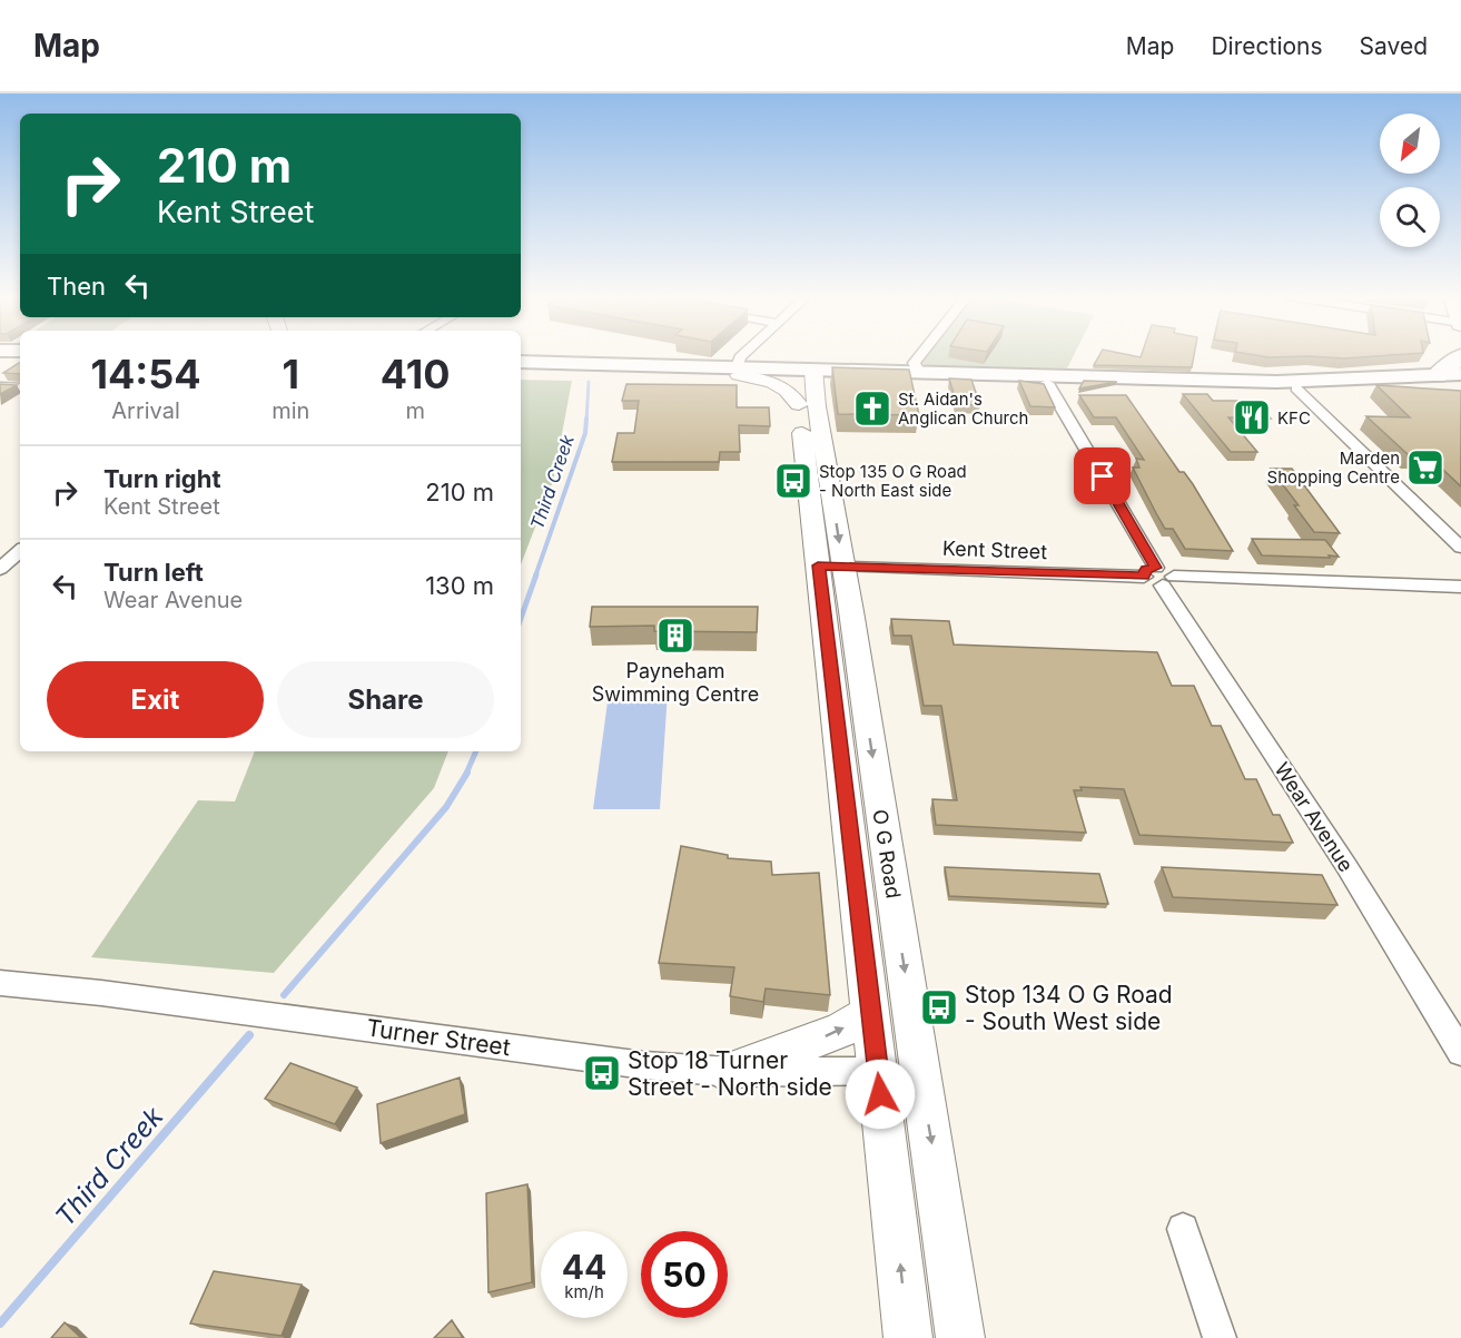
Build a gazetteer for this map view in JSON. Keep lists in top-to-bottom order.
{
  "streets": {
    "main road": ["O G Road"],
    "street": ["Kent Street", "Wear Avenue", "Turner Street"]
  },
  "crossings": [
    ["Kent Street", "Wear Avenue"],
    ["Kent Street", "O G Road"],
    ["O G Road", "Turner Street"]
  ],
  "water": ["Third Creek"],
  "places": {
    "church": ["St. Aidan's Anglican Church"],
    "restaurant": ["KFC"],
    "supermarket": ["Marden Shopping Centre"],
    "bus stop": ["Stop 135 O G Road - North East side", "Stop 134 O G Road - South West side", "Stop 18 Turner Street - North side"],
    "building": ["Payneham Swimming Centre"]
  },
  "north": "bottom left",
  "page": {
    "header": "Map",
    "nav": ["Map", "Directions", "Saved"],
    "turn": ["210 m", "Kent Street"],
    "then": "Then",
    "eta": [
      "14:54",
      "Arrival",
      "1",
      "min",
      "410",
      "m"
    ],
    "list": [
      {
        "name": "Turn right",
        "note": "Kent Street",
        "value": "210 m"
      },
      {
        "name": "Turn left",
        "note": "Wear Avenue",
        "value": "130 m"
      }
    ],
    "buttons": ["Exit", "Share"],
    "speed": "44 km/h",
    "limit": "50"
  }
}
